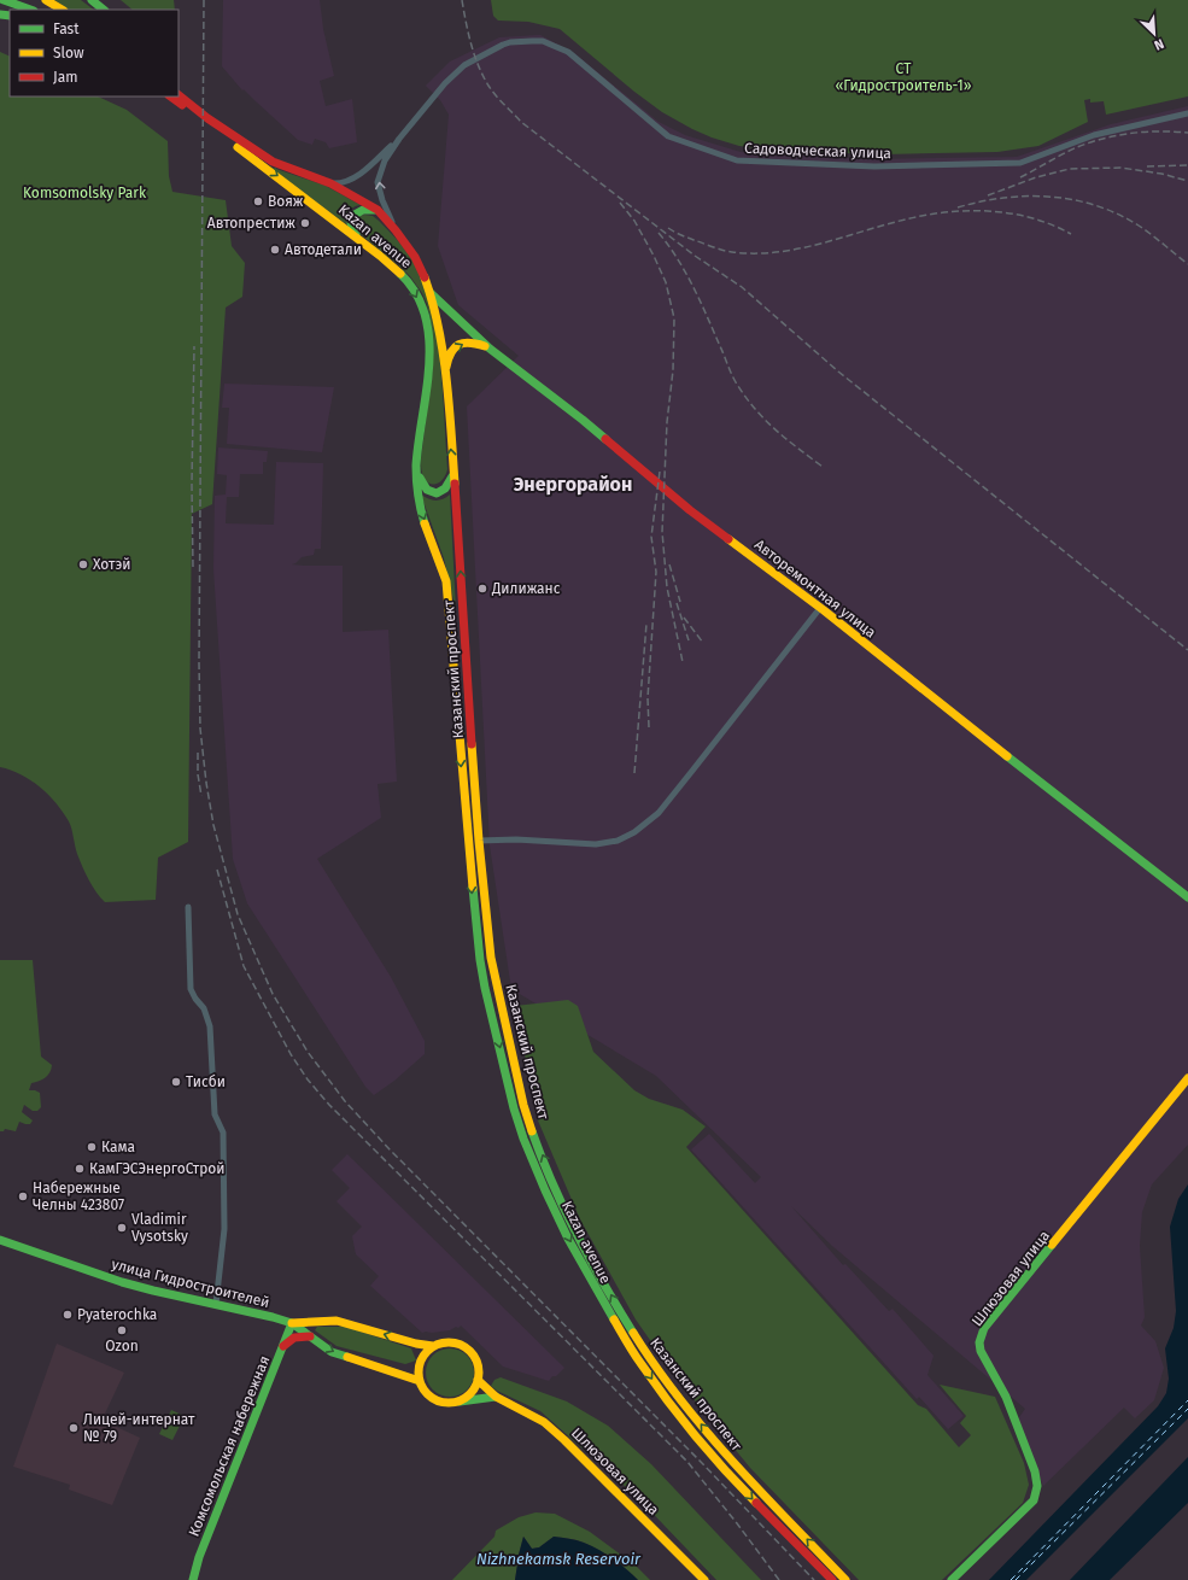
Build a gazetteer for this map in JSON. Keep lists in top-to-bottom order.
{
  "streets": {
    "main road": [
      "Kazan avenue",
      "Авторемонтная улица",
      "Казанский проспект",
      "Шлюзовая улица",
      "улица Гидростроителей",
      "Комсомольская набережная"
    ],
    "street": ["Садоводческая улица"]
  },
  "crossings": [
    ["Kazan avenue", "Авторемонтная улица"],
    ["Kazan avenue", "Казанский проспект"],
    ["улица Гидростроителей", "Комсомольская набережная"]
  ],
  "one_way": ["Kazan avenue", "Казанский проспект"],
  "districts": ["Энергорайон"],
  "water": ["Nizhnekamsk Reservoir"],
  "parks": ["СТ «Гидростроитель-1»", "Komsomolsky Park"],
  "places": [
    "Вояж",
    "Автопрестиж",
    "Автодетали",
    "Хотэй",
    "Дилижанс",
    "Тисби",
    "Кама",
    "КамГЭСЭнергоСтрой",
    "Набережные Челны 423807",
    "Vladimir Vysotsky",
    "Pyaterochka",
    "Ozon",
    "Лицей-интернат № 79"
  ],
  "legend": ["Fast", "Slow", "Jam"],
  "north": "bottom right"
}
